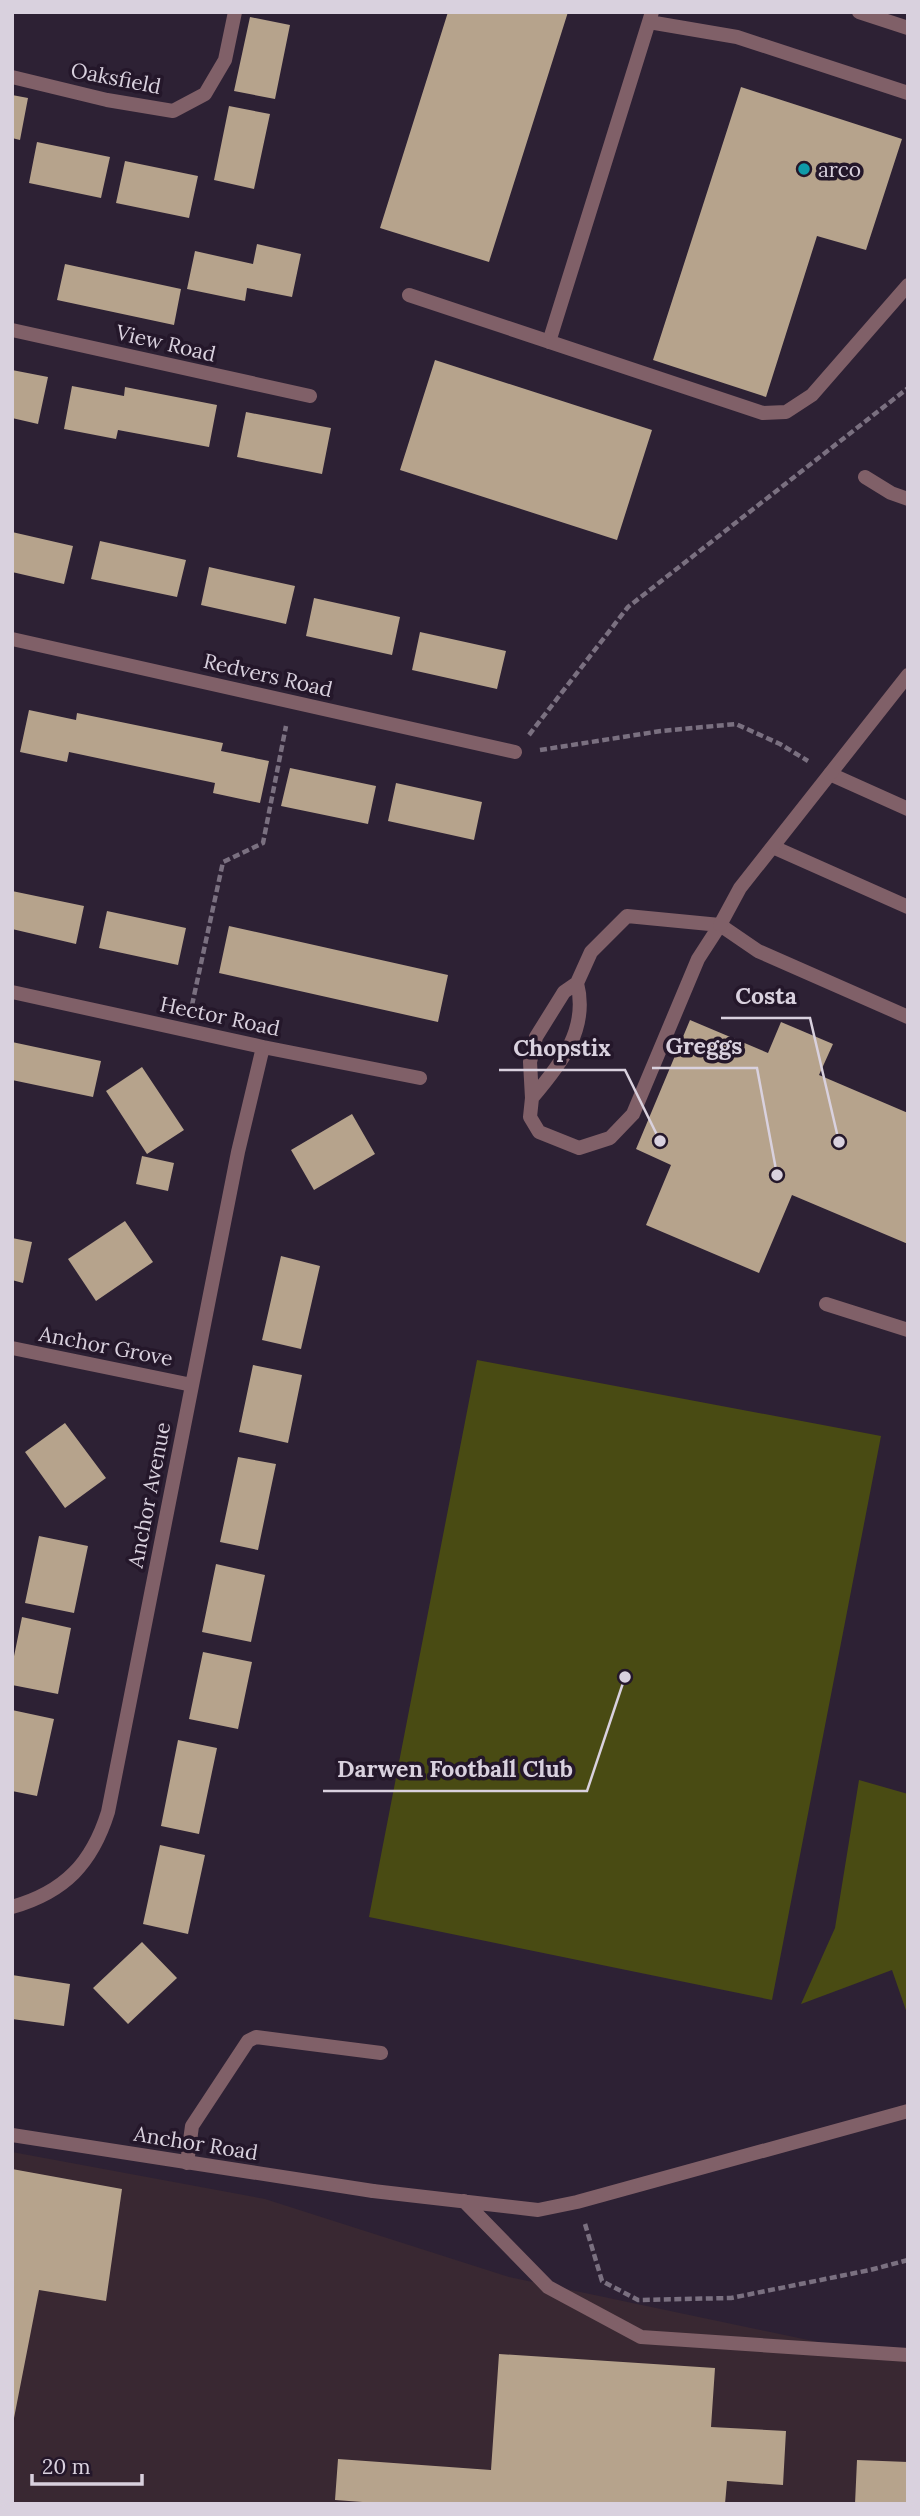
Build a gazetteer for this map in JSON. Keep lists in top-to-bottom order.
{
  "streets": {
    "street": [
      "Oaksfield",
      "View Road",
      "Redvers Road",
      "Hector Road",
      "Anchor Grove",
      "Anchor Avenue",
      "Anchor Road"
    ]
  },
  "crossings": [
    ["Hector Road", "Anchor Avenue"],
    ["Anchor Grove", "Anchor Avenue"]
  ],
  "places": [
    "arco",
    "Chopstix",
    "Costa",
    "Greggs",
    "Darwen Football Club"
  ],
  "scale_bar": "20 m"
}
